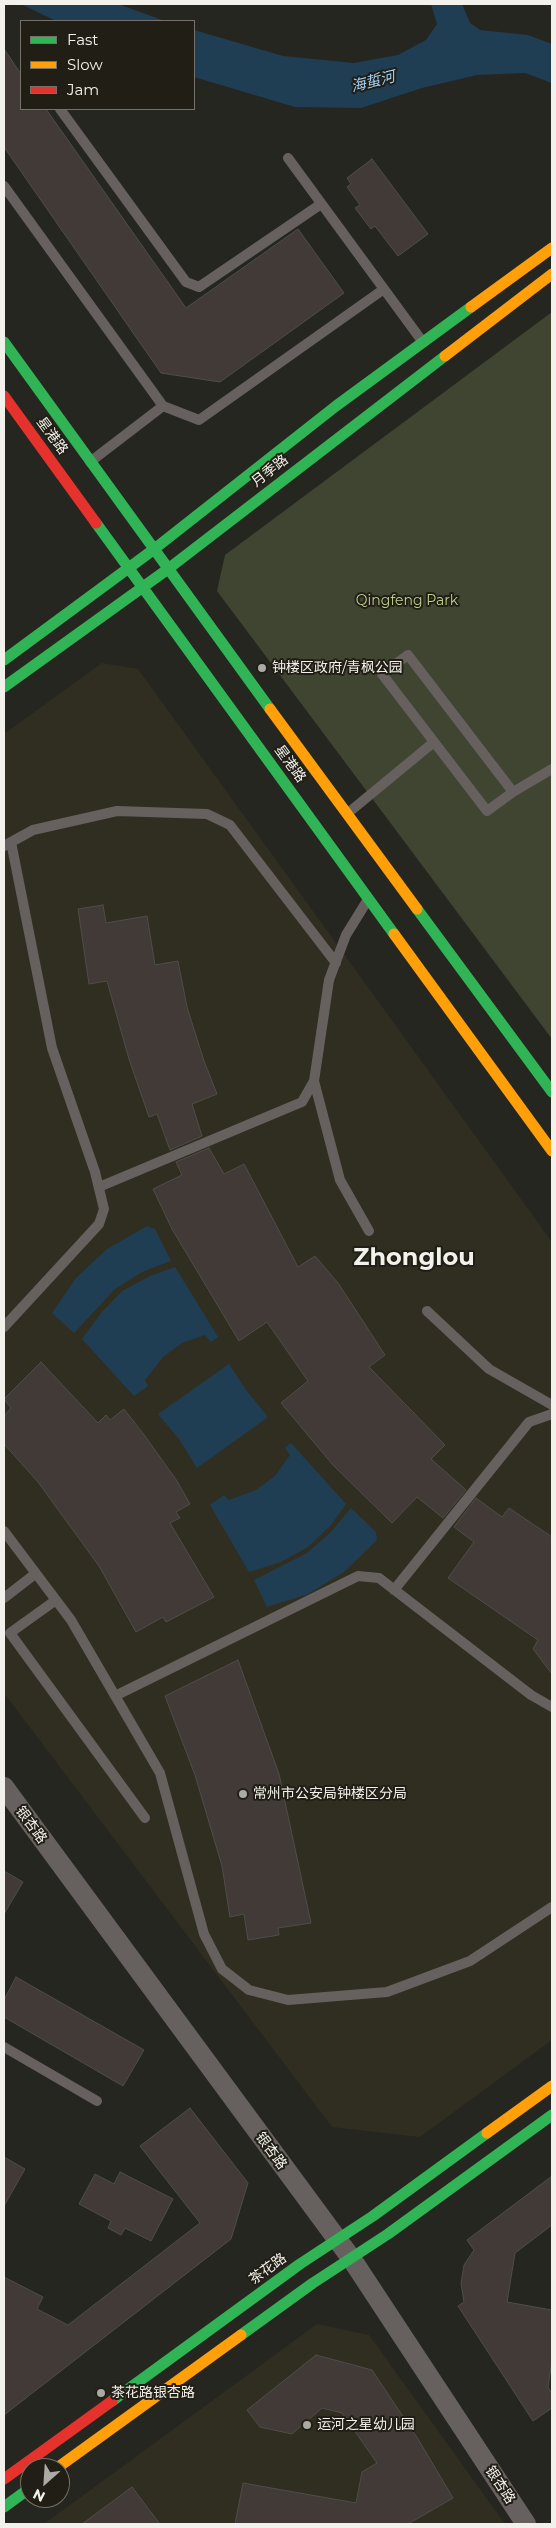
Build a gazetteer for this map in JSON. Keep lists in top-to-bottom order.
{
  "streets": {
    "main road": ["星港路", "月季路", "茶花路"],
    "street": ["银杏路"]
  },
  "crossings": [
    ["星港路", "月季路"],
    ["银杏路", "茶花路"]
  ],
  "districts": ["Zhonglou"],
  "water": ["海蜇河"],
  "parks": ["Qingfeng Park"],
  "places": [
    "钟楼区政府/青枫公园",
    "常州市公安局钟楼区分局",
    "茶花路银杏路",
    "运河之星幼儿园"
  ],
  "legend": ["Fast", "Slow", "Jam"],
  "north": "bottom left"
}
